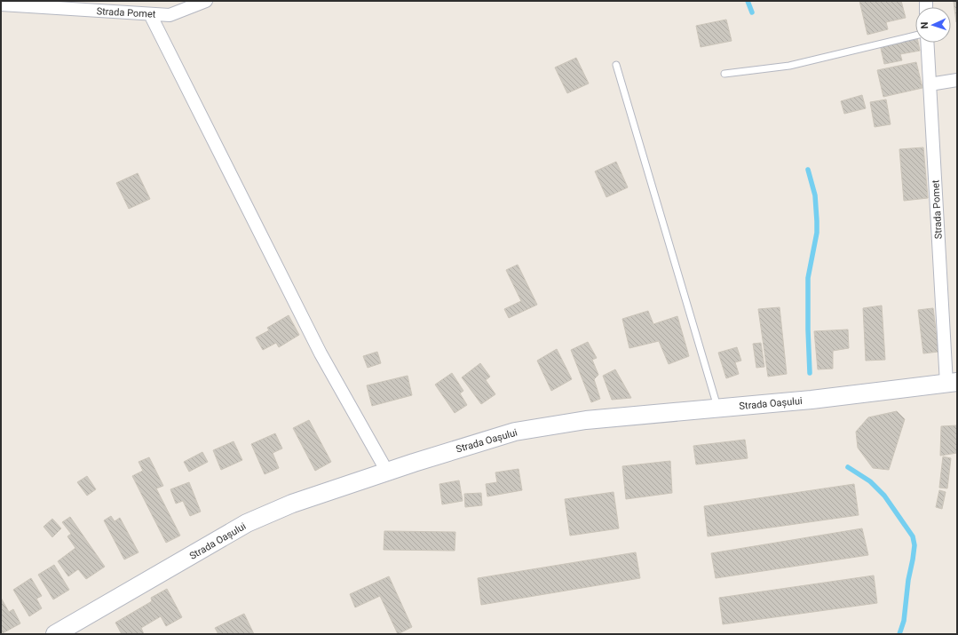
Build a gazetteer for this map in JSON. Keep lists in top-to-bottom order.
{
  "streets": {
    "main road": ["Strada Oașului"],
    "street": ["Strada Pomet"]
  },
  "crossings": [
    ["Strada Pomet", "Strada Oașului"]
  ],
  "north": "left"
}
